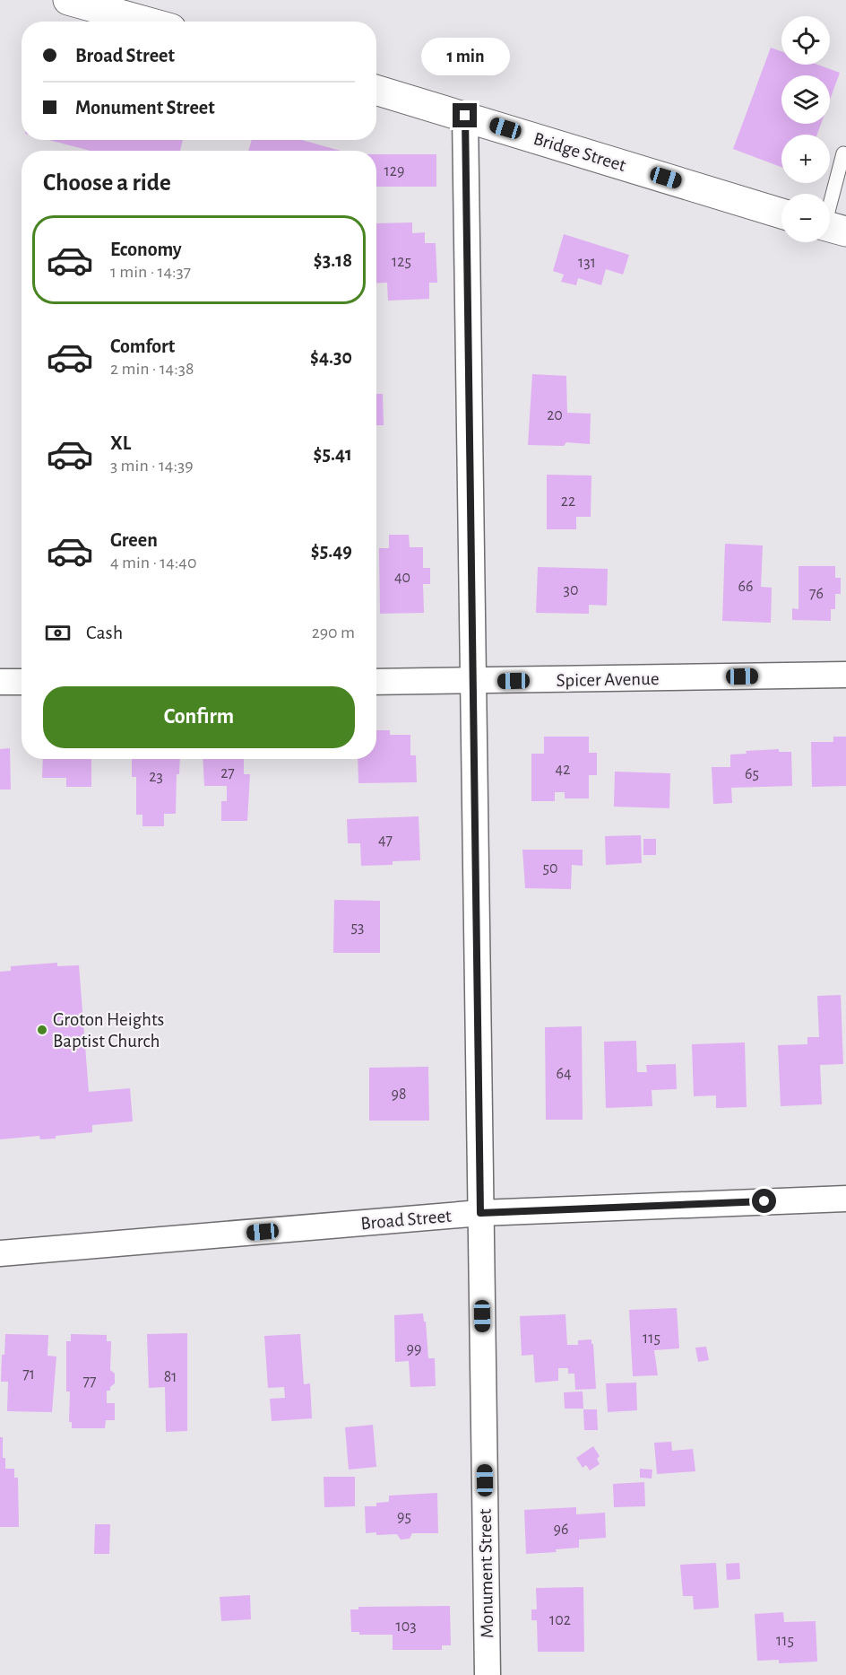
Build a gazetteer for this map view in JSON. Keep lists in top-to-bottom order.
{
  "streets": {
    "street": [
      "Bridge Street",
      "Spicer Avenue",
      "Broad Street",
      "Monument Street"
    ]
  },
  "crossings": [
    ["Bridge Street", "Monument Street"],
    ["Spicer Avenue", "Monument Street"],
    ["Broad Street", "Monument Street"]
  ],
  "places": ["Groton Heights Baptist Church"],
  "house_numbers": [
    "129",
    "125",
    "131",
    "20",
    "22",
    "40",
    "66",
    "30",
    "76",
    "42",
    "27",
    "65",
    "23",
    "47",
    "50",
    "53",
    "64",
    "98",
    "115",
    "99",
    "71",
    "81",
    "77",
    "95",
    "96",
    "102",
    "103",
    "115"
  ],
  "page": {
    "map_buttons": ["+", "−"],
    "banner": ["Broad Street", "Monument Street"],
    "bubble": "1 min",
    "heading": "Choose a ride",
    "list": [
      {
        "name": "Economy",
        "note": "1 min · 14:37",
        "value": "$3.18"
      },
      {
        "name": "Comfort",
        "note": "2 min · 14:38",
        "value": "$4.30"
      },
      {
        "name": "XL",
        "note": "3 min · 14:39",
        "value": "$5.41"
      },
      {
        "name": "Green",
        "note": "4 min · 14:40",
        "value": "$5.49"
      }
    ],
    "pay": ["Cash", "290 m"],
    "buttons": "Confirm"
  }
}
